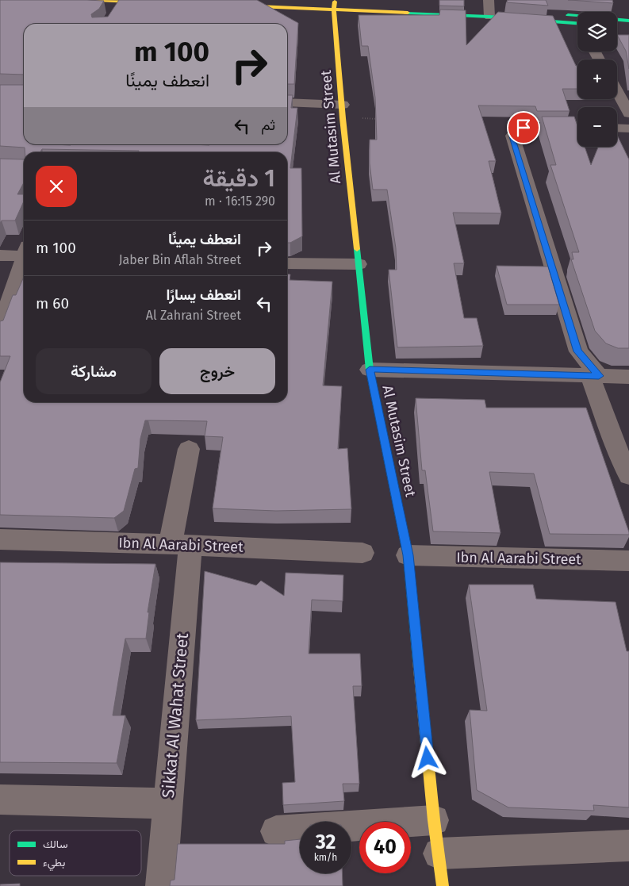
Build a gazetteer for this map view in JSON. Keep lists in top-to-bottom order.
{
  "streets": {
    "street": ["Al Mutasim Street", "Ibn Al Aarabi Street", "Sikkat Al Wahat Street"]
  },
  "crossings": [
    ["Al Mutasim Street", "Ibn Al Aarabi Street"],
    ["Ibn Al Aarabi Street", "Sikkat Al Wahat Street"]
  ],
  "legend": ["سالك", "بطيء"],
  "page": {
    "map_buttons": ["+", "−"],
    "turn": ["100 m", "انعطف يمينًا"],
    "then": "ثم",
    "heading": ["1 دقيقة", "290 m · 16:15"],
    "list": [
      {
        "name": "انعطف يمينًا",
        "note": "Jaber Bin Aflah Street",
        "value": "100 m"
      },
      {
        "name": "انعطف يسارًا",
        "note": "Al Zahrani Street",
        "value": "60 m"
      }
    ],
    "buttons": ["خروج", "مشاركة"],
    "speed": "32 km/h",
    "limit": "40"
  }
}
